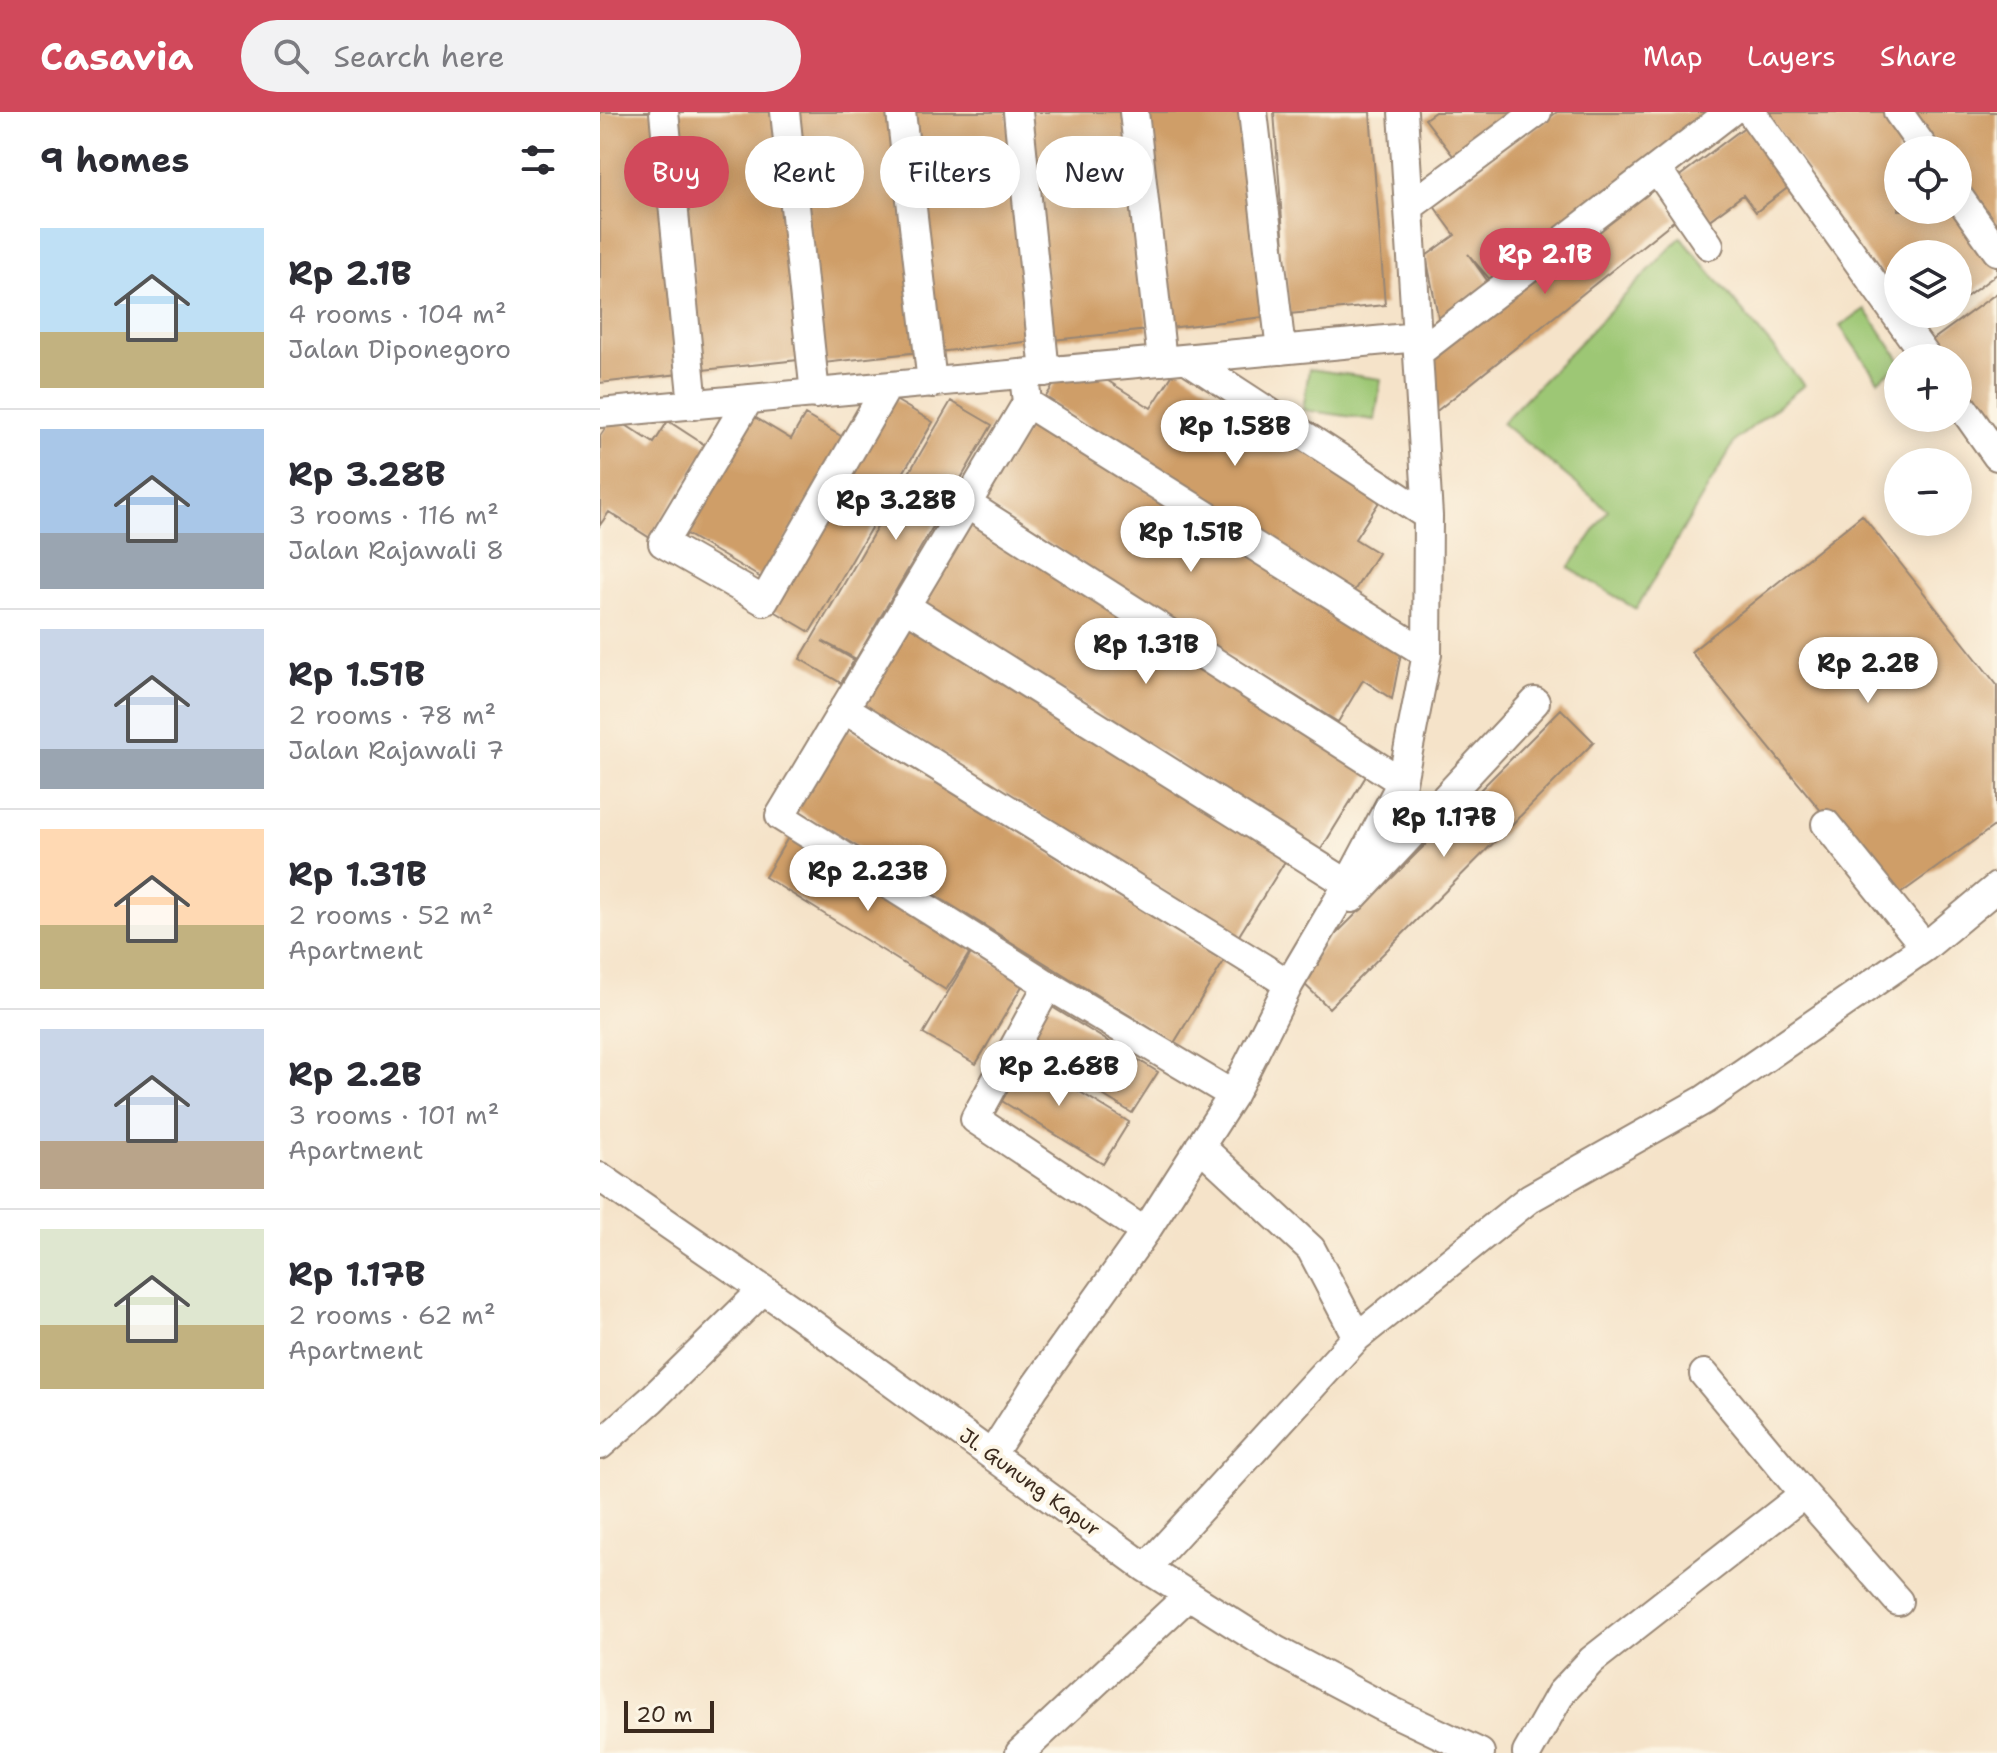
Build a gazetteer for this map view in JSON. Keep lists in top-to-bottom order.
{
  "streets": {
    "street": ["Jl. Gunung Kapur"]
  },
  "scale_bar": "20 m",
  "page": {
    "header": "Casavia",
    "search": "Search here",
    "nav": ["Map", "Layers", "Share"],
    "heading": "9 homes",
    "map_buttons": ["+", "−"],
    "chip": [
      "Buy",
      "Rent",
      "Filters",
      "New"
    ],
    "list": [
      {
        "name": "Rp 2.1B",
        "note": "4 rooms · 104 m² · Jalan Diponegoro"
      },
      {
        "name": "Rp 3.28B",
        "note": "3 rooms · 116 m² · Jalan Rajawali 8"
      },
      {
        "name": "Rp 1.51B",
        "note": "2 rooms · 78 m² · Jalan Rajawali 7"
      },
      {
        "name": "Rp 1.31B",
        "note": "2 rooms · 52 m² · Apartment"
      },
      {
        "name": "Rp 2.2B",
        "note": "3 rooms · 101 m² · Apartment"
      },
      {
        "name": "Rp 1.17B",
        "note": "2 rooms · 62 m² · Apartment"
      }
    ],
    "price": [
      "Rp 2.1B",
      "Rp 1.58B",
      "Rp 3.28B",
      "Rp 1.51B",
      "Rp 1.31B",
      "Rp 2.2B",
      "Rp 1.17B",
      "Rp 2.23B",
      "Rp 2.68B"
    ],
    "scale": "20 m"
  }
}
